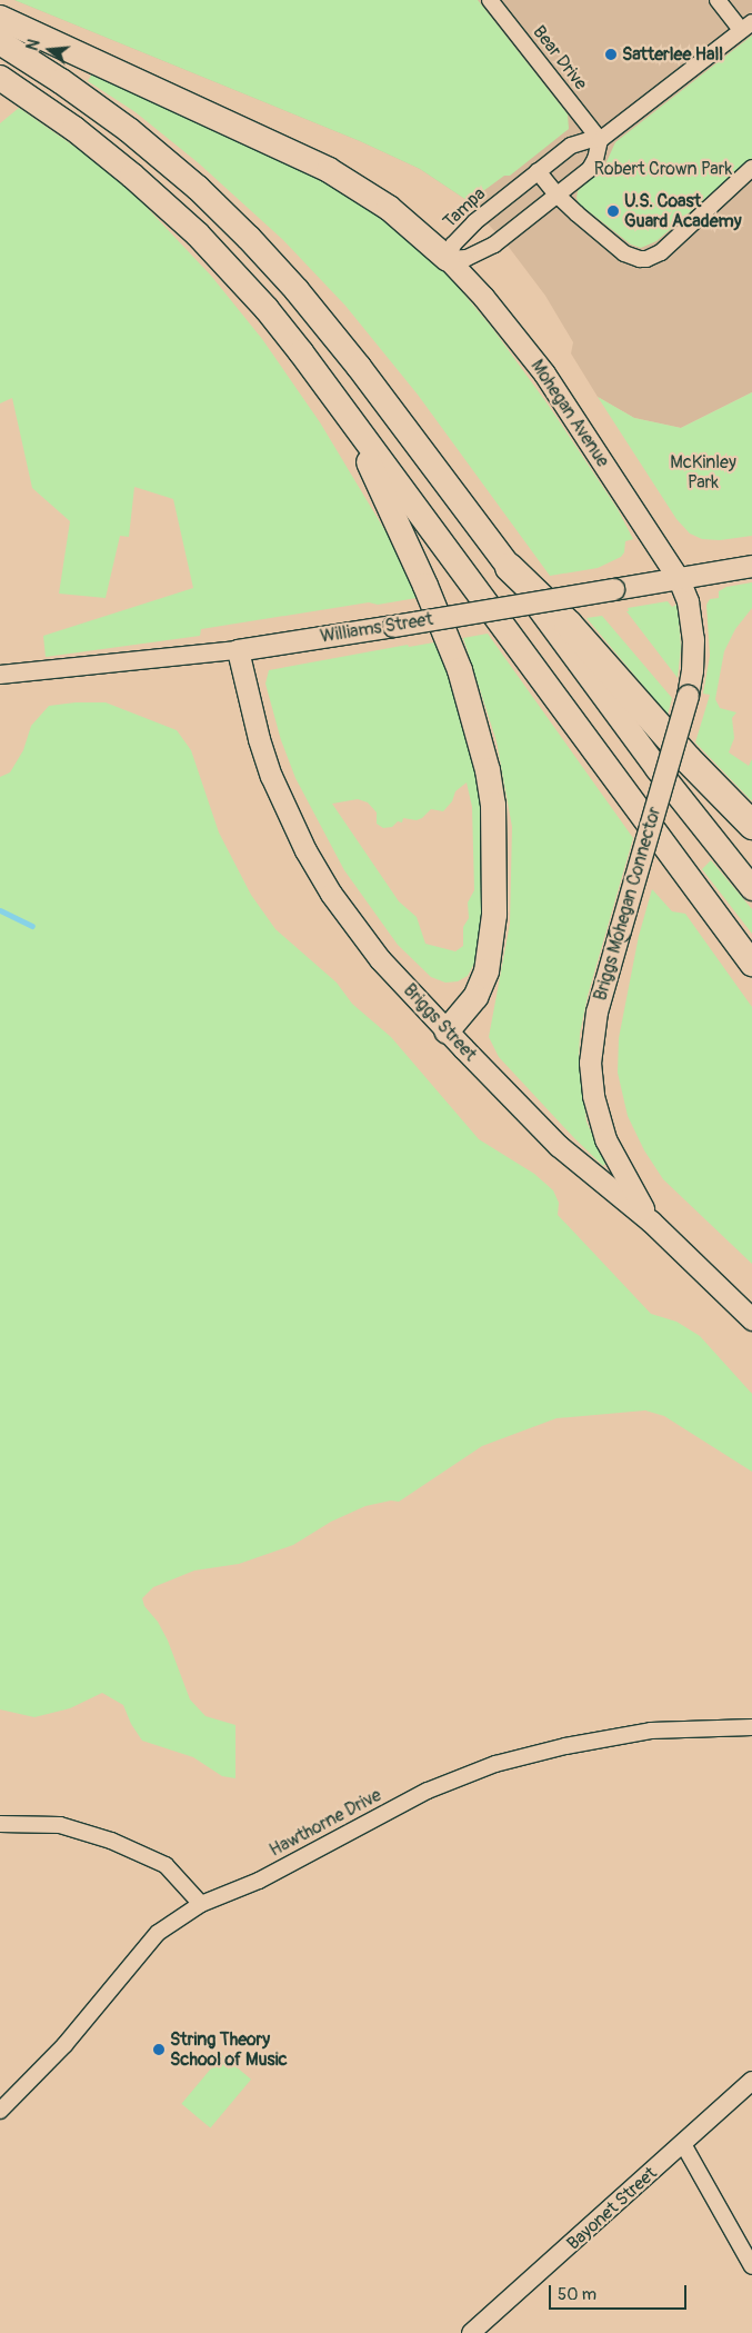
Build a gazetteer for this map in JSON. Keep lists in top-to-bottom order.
{
  "streets": {
    "main road": [
      "Mohegan Avenue",
      "Williams Street",
      "Briggs Mohegan Connector",
      "Briggs Street"
    ],
    "street": [
      "Bear Drive",
      "Tampa",
      "Hawthorne Drive",
      "Bayonet Street"
    ]
  },
  "crossings": [
    ["Bear Drive", "Tampa"],
    ["Tampa", "Mohegan Avenue"],
    ["Mohegan Avenue", "Williams Street"],
    ["Mohegan Avenue", "Briggs Mohegan Connector"],
    ["Williams Street", "Briggs Mohegan Connector"],
    ["Williams Street", "Briggs Street"],
    ["Briggs Mohegan Connector", "Briggs Street"]
  ],
  "parks": ["Robert Crown Park", "McKinley Park"],
  "places": ["Satterlee Hall", "U.S. Coast Guard Academy", "String Theory School of Music"],
  "scale_bar": "50 m",
  "north": "left"
}
